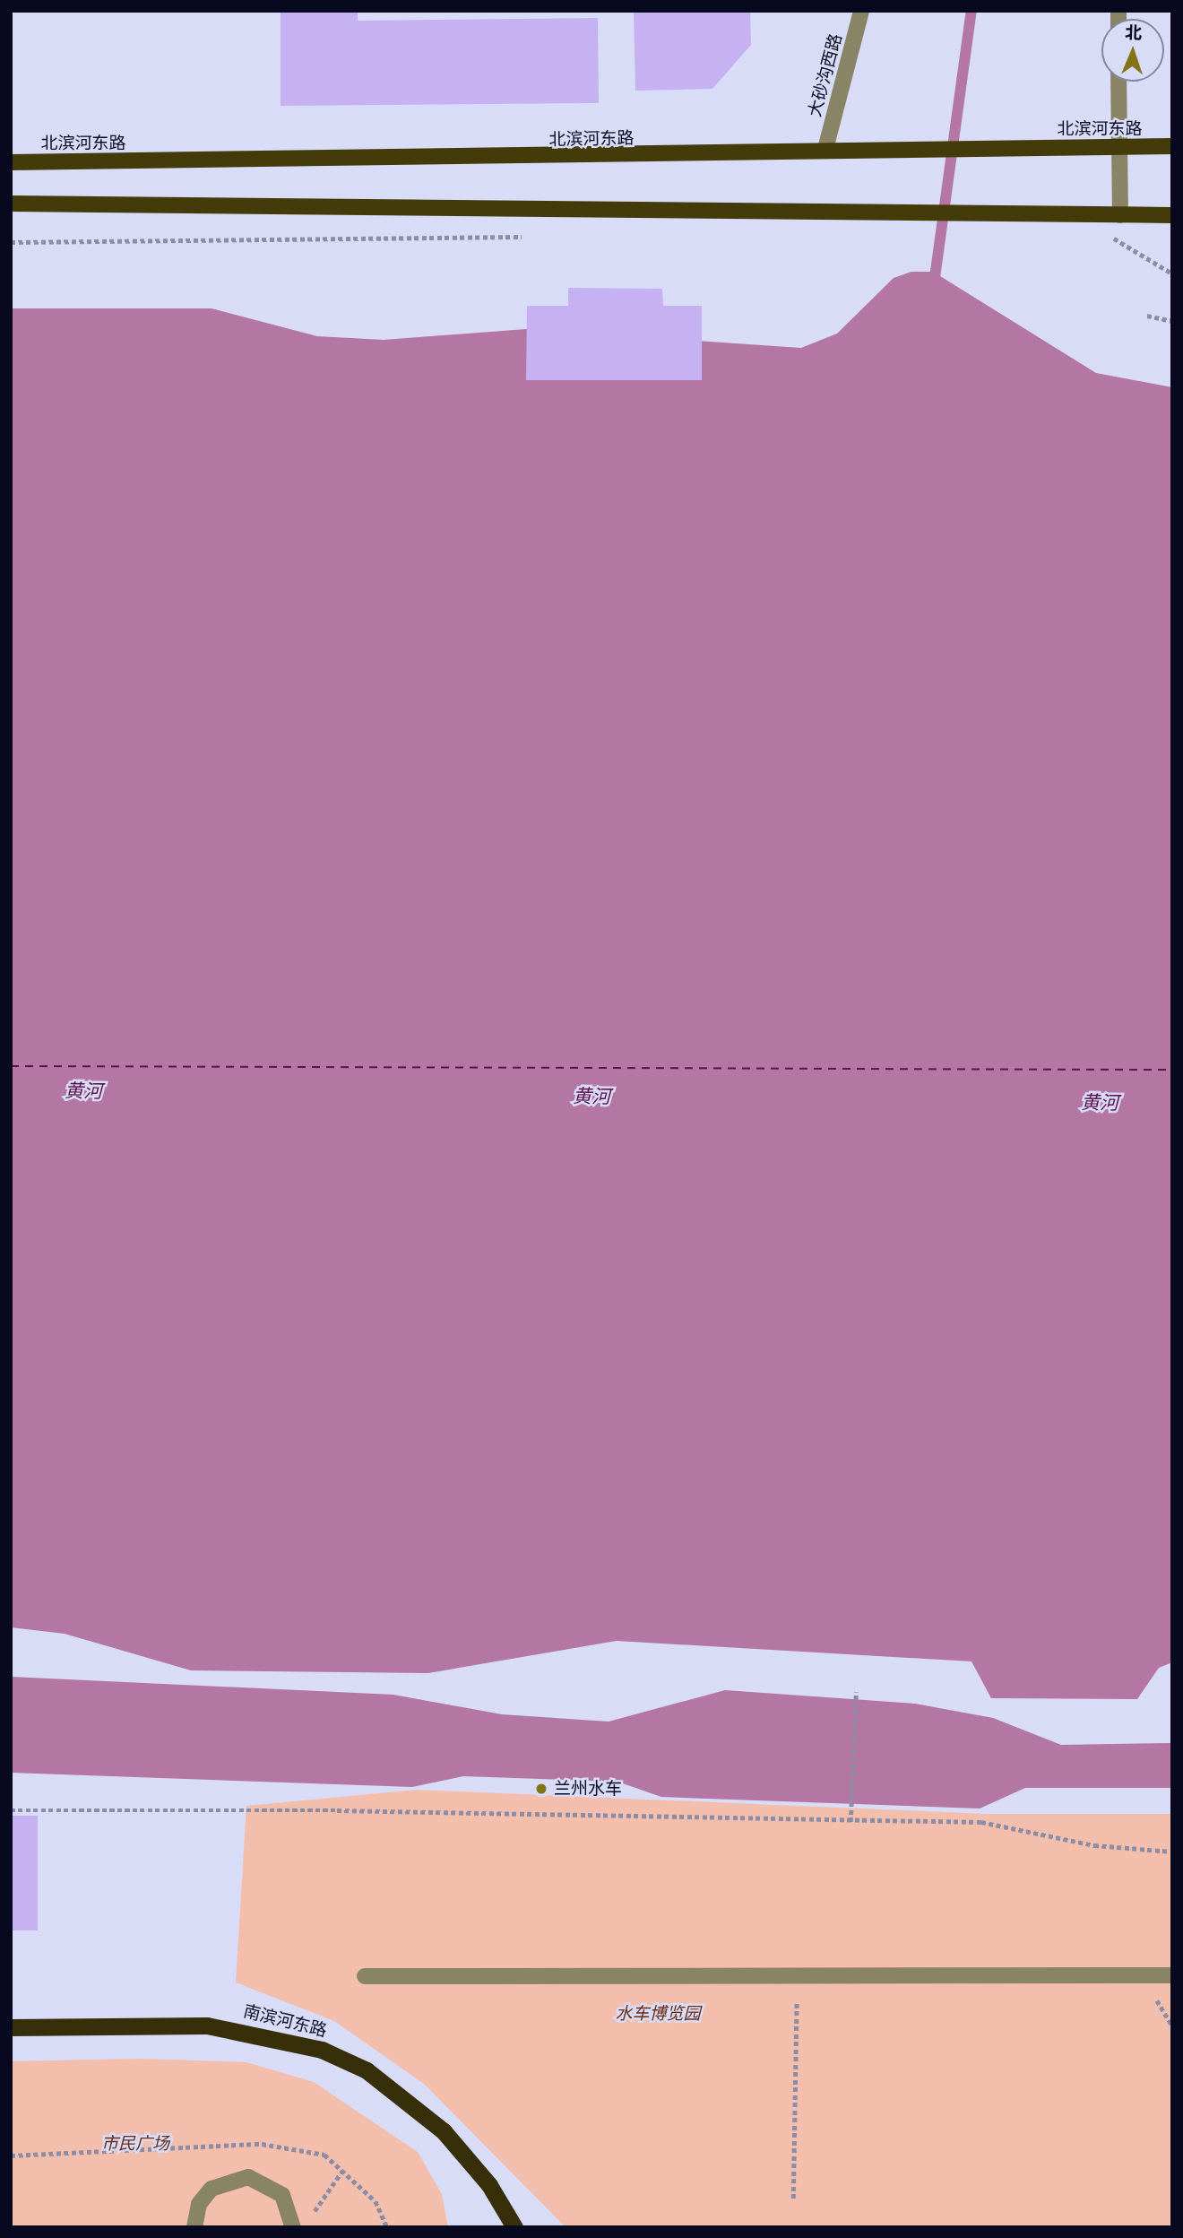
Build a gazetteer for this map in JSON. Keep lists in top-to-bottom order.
{
  "streets": {
    "highway": ["南滨河东路"],
    "main road": ["北滨河东路"],
    "street": ["大砂沟西路"]
  },
  "crossings": [
    ["大砂沟西路", "北滨河东路"]
  ],
  "water": ["黄河"],
  "parks": ["水车博览园", "市民广场"],
  "places": ["兰州水车"],
  "north": "top"
}
